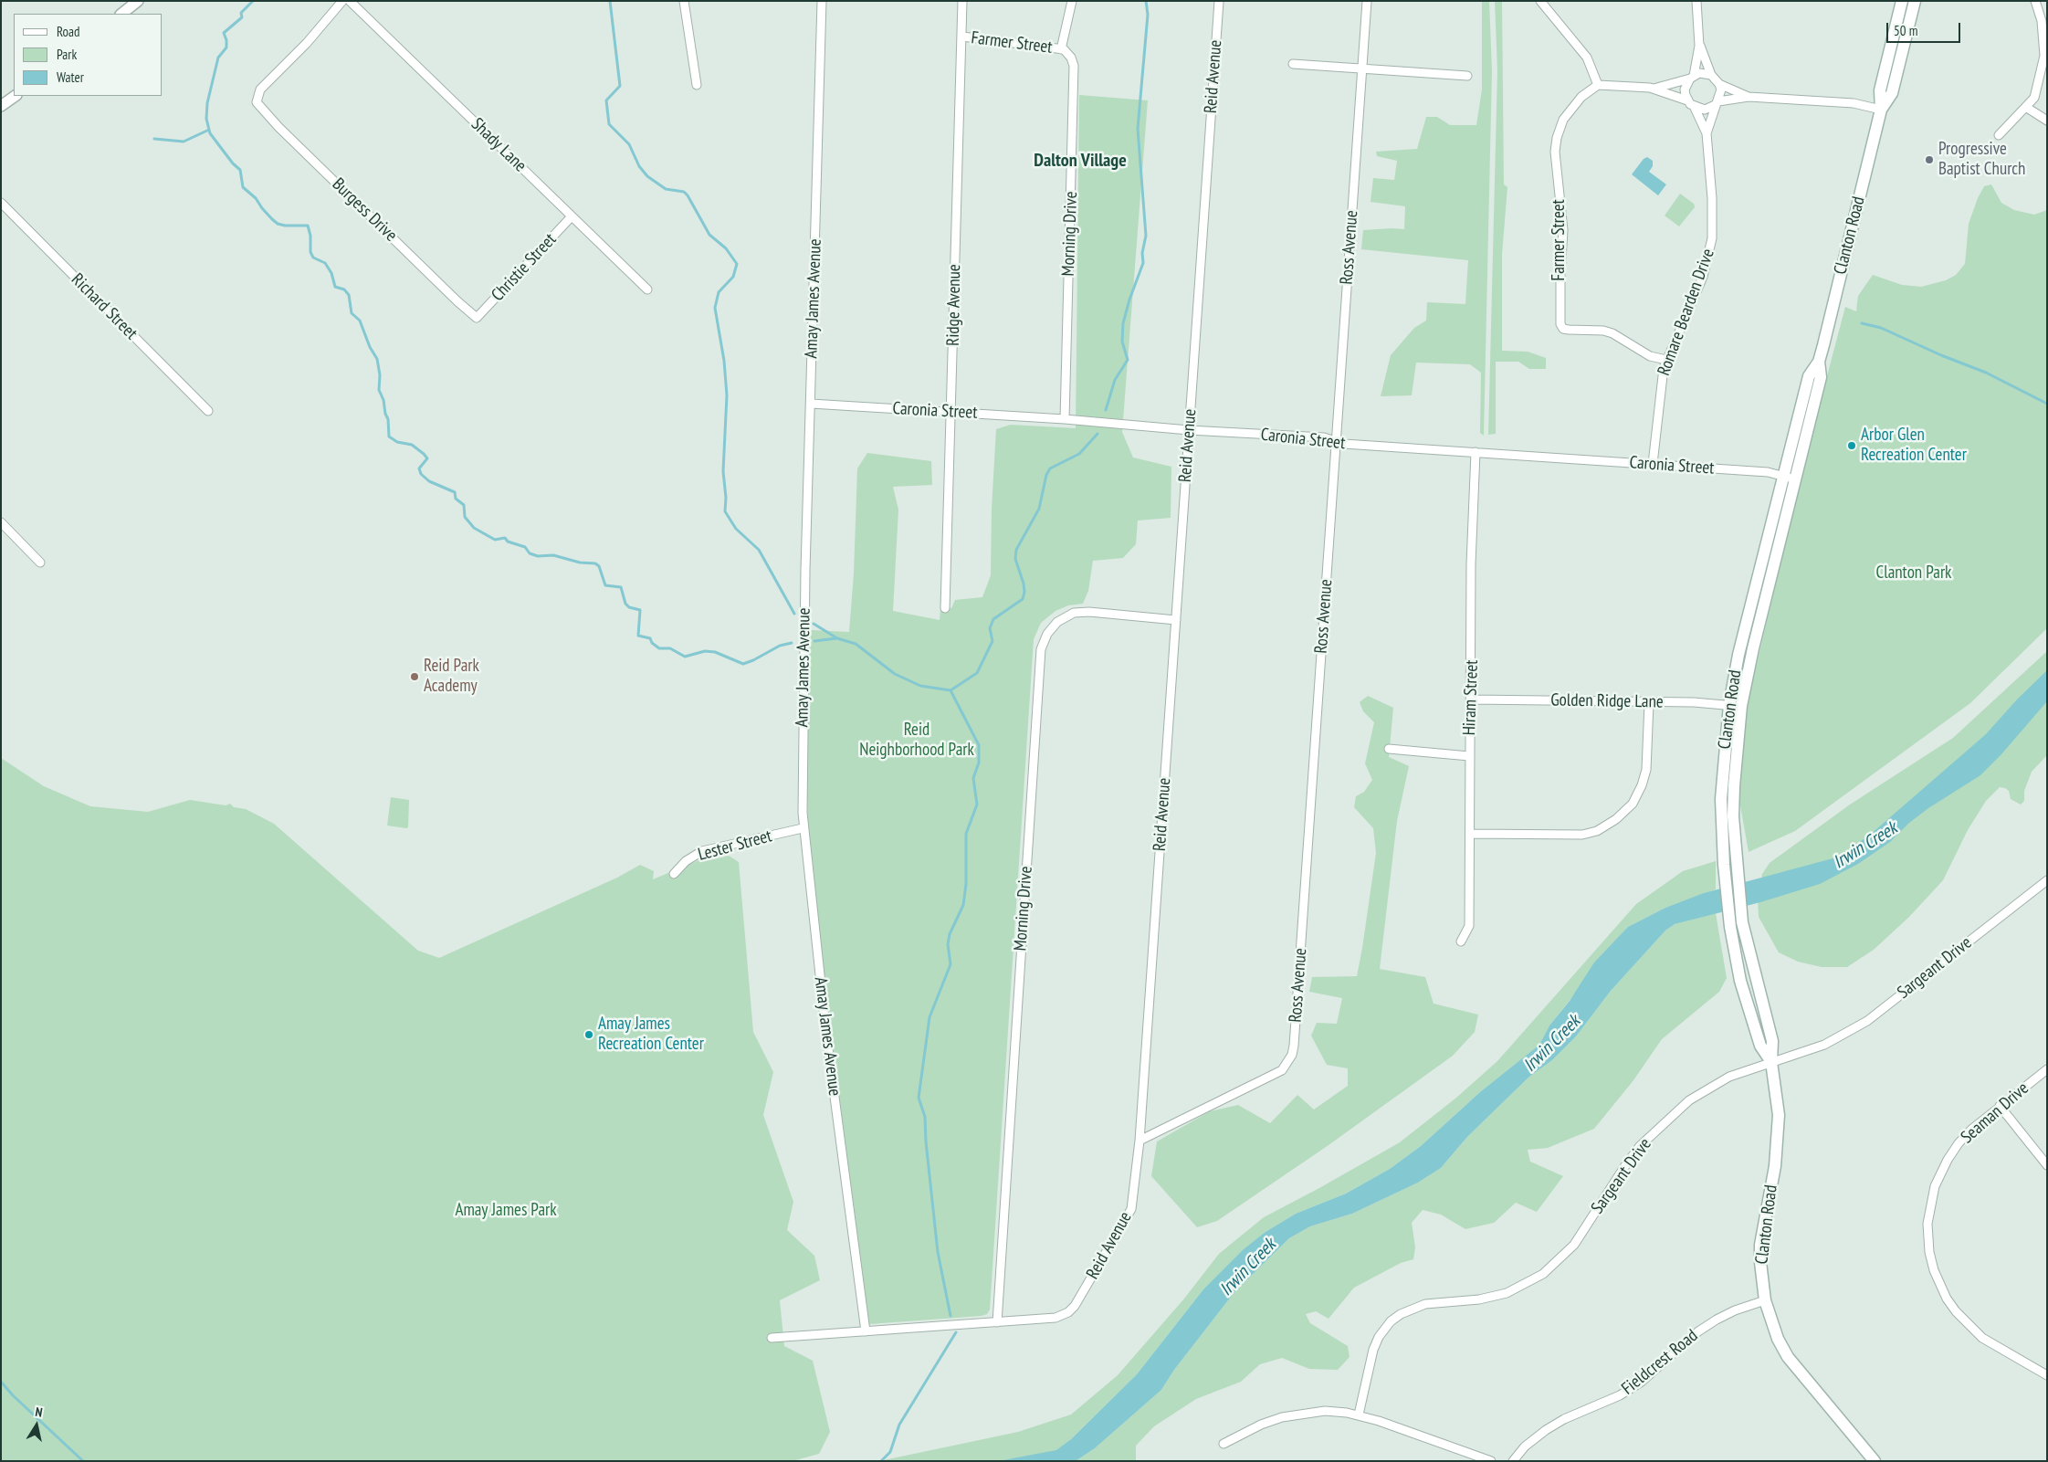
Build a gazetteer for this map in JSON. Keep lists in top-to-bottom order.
{
  "streets": {
    "main road": ["Clanton Road"],
    "street": [
      "Farmer Street",
      "Reid Avenue",
      "Shady Lane",
      "Burgess Drive",
      "Morning Drive",
      "Ross Avenue",
      "Christie Street",
      "Amay James Avenue",
      "Ridge Avenue",
      "Richard Street",
      "Romare Bearden Drive",
      "Caronia Street",
      "Hiram Street",
      "Golden Ridge Lane",
      "Lester Street",
      "Sargeant Drive",
      "Seaman Drive",
      "Fieldcrest Road"
    ]
  },
  "crossings": [
    ["Farmer Street", "Morning Drive"],
    ["Farmer Street", "Ridge Avenue"],
    ["Farmer Street", "Romare Bearden Drive"],
    ["Reid Avenue", "Morning Drive"],
    ["Reid Avenue", "Ross Avenue"],
    ["Reid Avenue", "Amay James Avenue"],
    ["Reid Avenue", "Caronia Street"],
    ["Shady Lane", "Christie Street"],
    ["Burgess Drive", "Christie Street"],
    ["Morning Drive", "Caronia Street"],
    ["Clanton Road", "Caronia Street"],
    ["Clanton Road", "Golden Ridge Lane"],
    ["Clanton Road", "Sargeant Drive"],
    ["Clanton Road", "Fieldcrest Road"],
    ["Ross Avenue", "Caronia Street"],
    ["Amay James Avenue", "Caronia Street"],
    ["Amay James Avenue", "Lester Street"],
    ["Ridge Avenue", "Caronia Street"],
    ["Romare Bearden Drive", "Caronia Street"],
    ["Caronia Street", "Hiram Street"],
    ["Hiram Street", "Golden Ridge Lane"]
  ],
  "districts": ["Dalton Village"],
  "water": ["Irwin Creek"],
  "parks": ["Clanton Park", "Reid Neighborhood Park", "Amay James Park"],
  "places": [
    "Progressive Baptist Church",
    "Arbor Glen Recreation Center",
    "Reid Park Academy",
    "Amay James Recreation Center"
  ],
  "legend": ["Road", "Park", "Water"],
  "scale_bar": "50 m",
  "north": "top"
}
